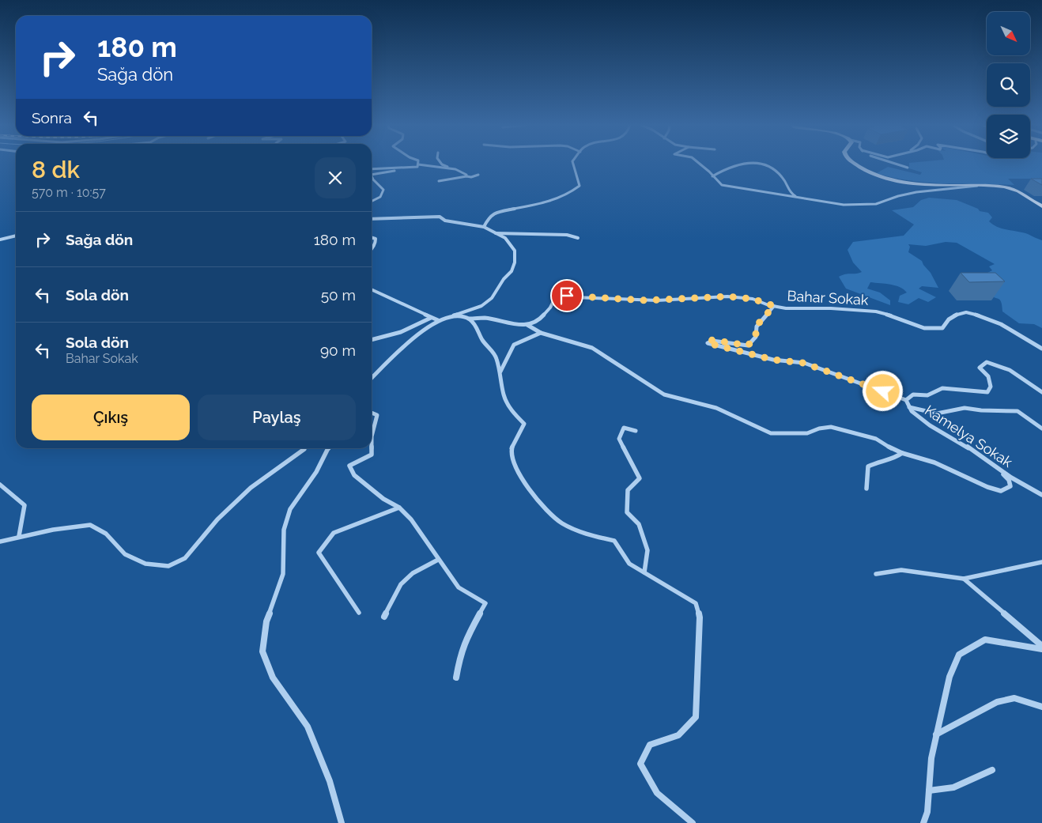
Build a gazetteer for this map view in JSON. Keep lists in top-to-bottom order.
{
  "streets": {
    "street": ["Bahar Sokak", "Kamelya Sokak"]
  },
  "north": "bottom right",
  "page": {
    "turn": ["180 m", "Sağa dön"],
    "then": "Sonra",
    "heading": ["8 dk", "570 m · 10:57"],
    "list": [
      {
        "name": "Sağa dön",
        "value": "180 m"
      },
      {
        "name": "Sola dön",
        "value": "50 m"
      },
      {
        "name": "Sola dön",
        "note": "Bahar Sokak",
        "value": "90 m"
      }
    ],
    "buttons": ["Çıkış", "Paylaş"]
  }
}
